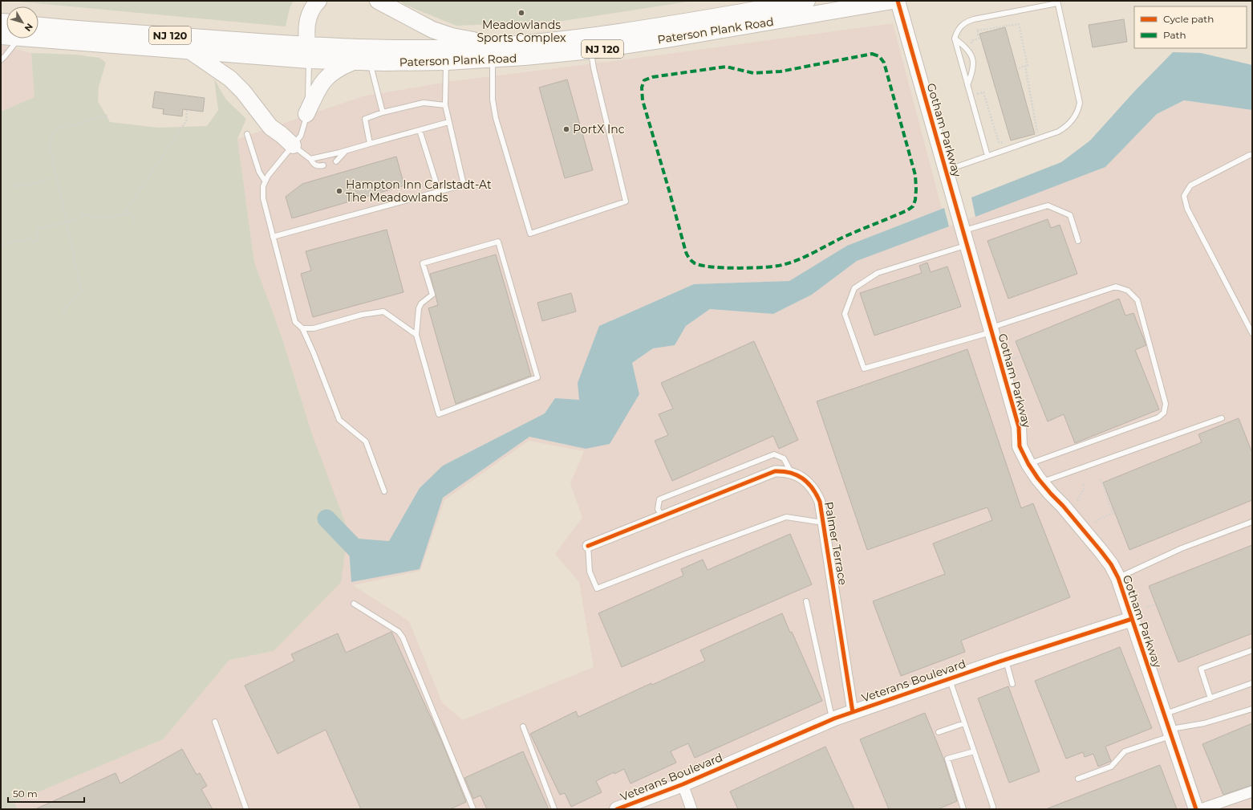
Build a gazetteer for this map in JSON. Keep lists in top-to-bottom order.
{
  "streets": {
    "main road": ["Paterson Plank Road", "NJ 120"],
    "street": ["Gotham Parkway", "Palmer Terrace", "Veterans Boulevard"]
  },
  "crossings": [
    ["Paterson Plank Road", "NJ 120"],
    ["Gotham Parkway", "Veterans Boulevard"],
    ["Palmer Terrace", "Veterans Boulevard"]
  ],
  "places": ["Meadowlands Sports Complex", "PortX Inc", "Hampton Inn Carlstadt-At The Meadowlands"],
  "legend": ["Cycle path", "Path"],
  "scale_bar": "50 m",
  "north": "bottom right"
}
